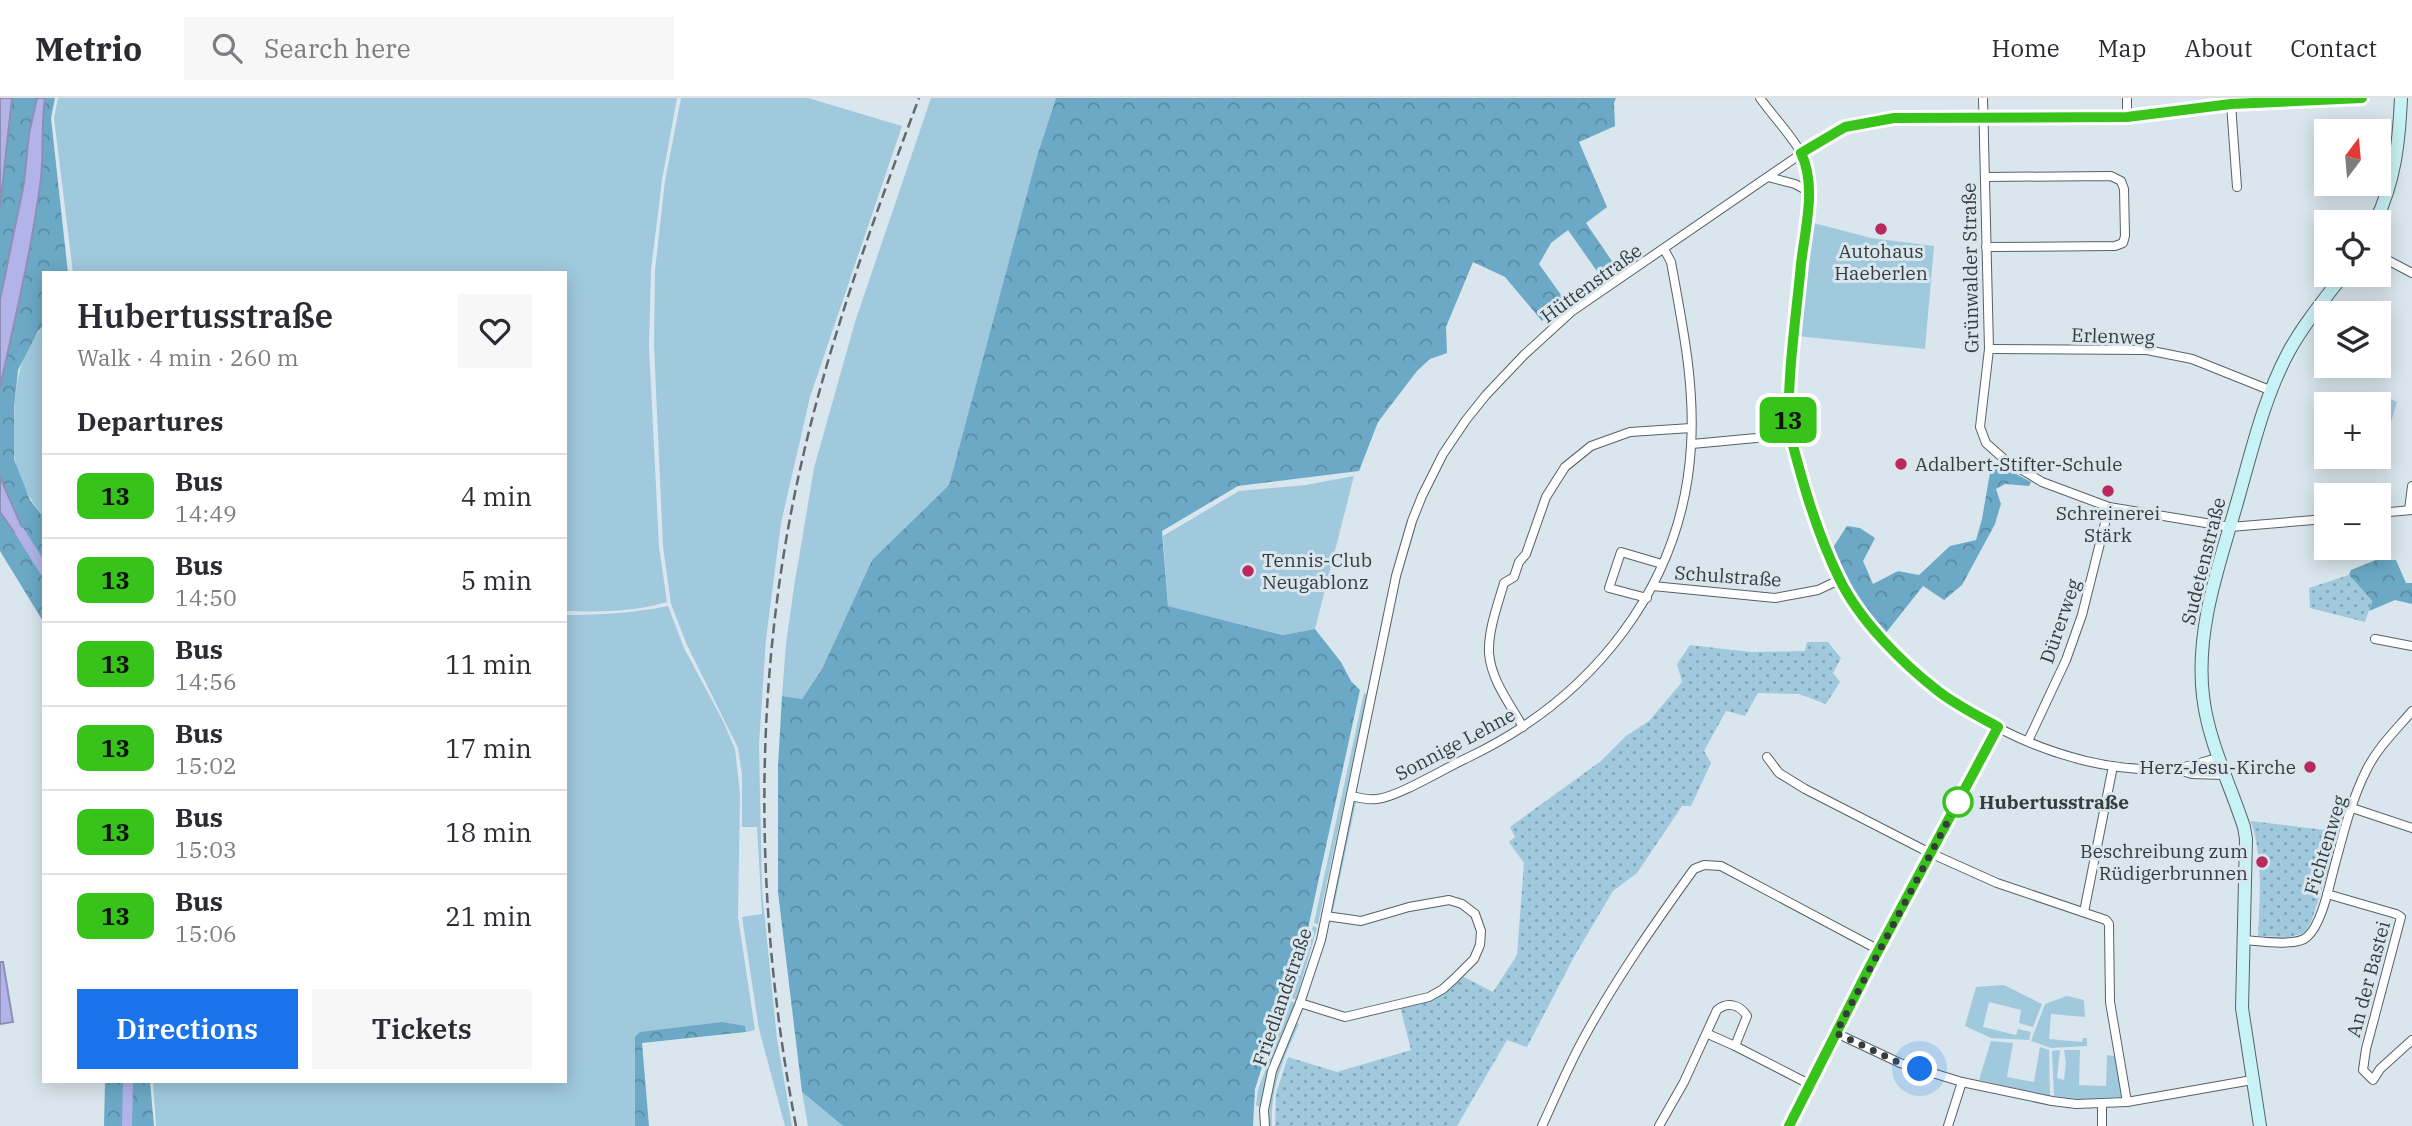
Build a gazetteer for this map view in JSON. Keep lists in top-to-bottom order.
{
  "streets": {
    "street": [
      "Grünwalder Straße",
      "Hüttenstraße",
      "Erlenweg",
      "Sudetenstraße",
      "Schulstraße",
      "Dürerweg",
      "Sonnige Lehne",
      "Fichtenweg",
      "An der Bastei",
      "Friedlandstraße"
    ]
  },
  "crossings": [
    ["Grünwalder Straße", "Hüttenstraße"],
    ["Grünwalder Straße", "Erlenweg"],
    ["Grünwalder Straße", "Dürerweg"],
    ["Hüttenstraße", "Sonnige Lehne"],
    ["Hüttenstraße", "Friedlandstraße"],
    ["Erlenweg", "Sudetenstraße"],
    ["Sudetenstraße", "Fichtenweg"],
    ["Schulstraße", "Sonnige Lehne"],
    ["Sonnige Lehne", "Friedlandstraße"],
    ["Fichtenweg", "An der Bastei"]
  ],
  "places": [
    "Autohaus Haeberlen",
    "Adalbert-Stifter-Schule",
    "Schreinerei Stärk",
    "Tennis-Club Neugablonz",
    "Herz-Jesu-Kirche",
    "Hubertusstraße",
    "Beschreibung zum Rüdigerbrunnen"
  ],
  "lines": ["bus line 13"],
  "north": "top",
  "page": {
    "header": "Metrio",
    "search": "Search here",
    "nav": [
      "Home",
      "Map",
      "About",
      "Contact"
    ],
    "on_map": "13",
    "map_buttons": ["+", "−"],
    "heading": [
      ["Hubertusstraße", "Walk · 4 min · 260 m"],
      "Departures"
    ],
    "list": [
      {
        "mark": "13",
        "name": "Bus",
        "note": "14:49",
        "value": "4 min"
      },
      {
        "mark": "13",
        "name": "Bus",
        "note": "14:50",
        "value": "5 min"
      },
      {
        "mark": "13",
        "name": "Bus",
        "note": "14:56",
        "value": "11 min"
      },
      {
        "mark": "13",
        "name": "Bus",
        "note": "15:02",
        "value": "17 min"
      },
      {
        "mark": "13",
        "name": "Bus",
        "note": "15:03",
        "value": "18 min"
      },
      {
        "mark": "13",
        "name": "Bus",
        "note": "15:06",
        "value": "21 min"
      }
    ],
    "buttons": ["Directions", "Tickets"]
  }
}
